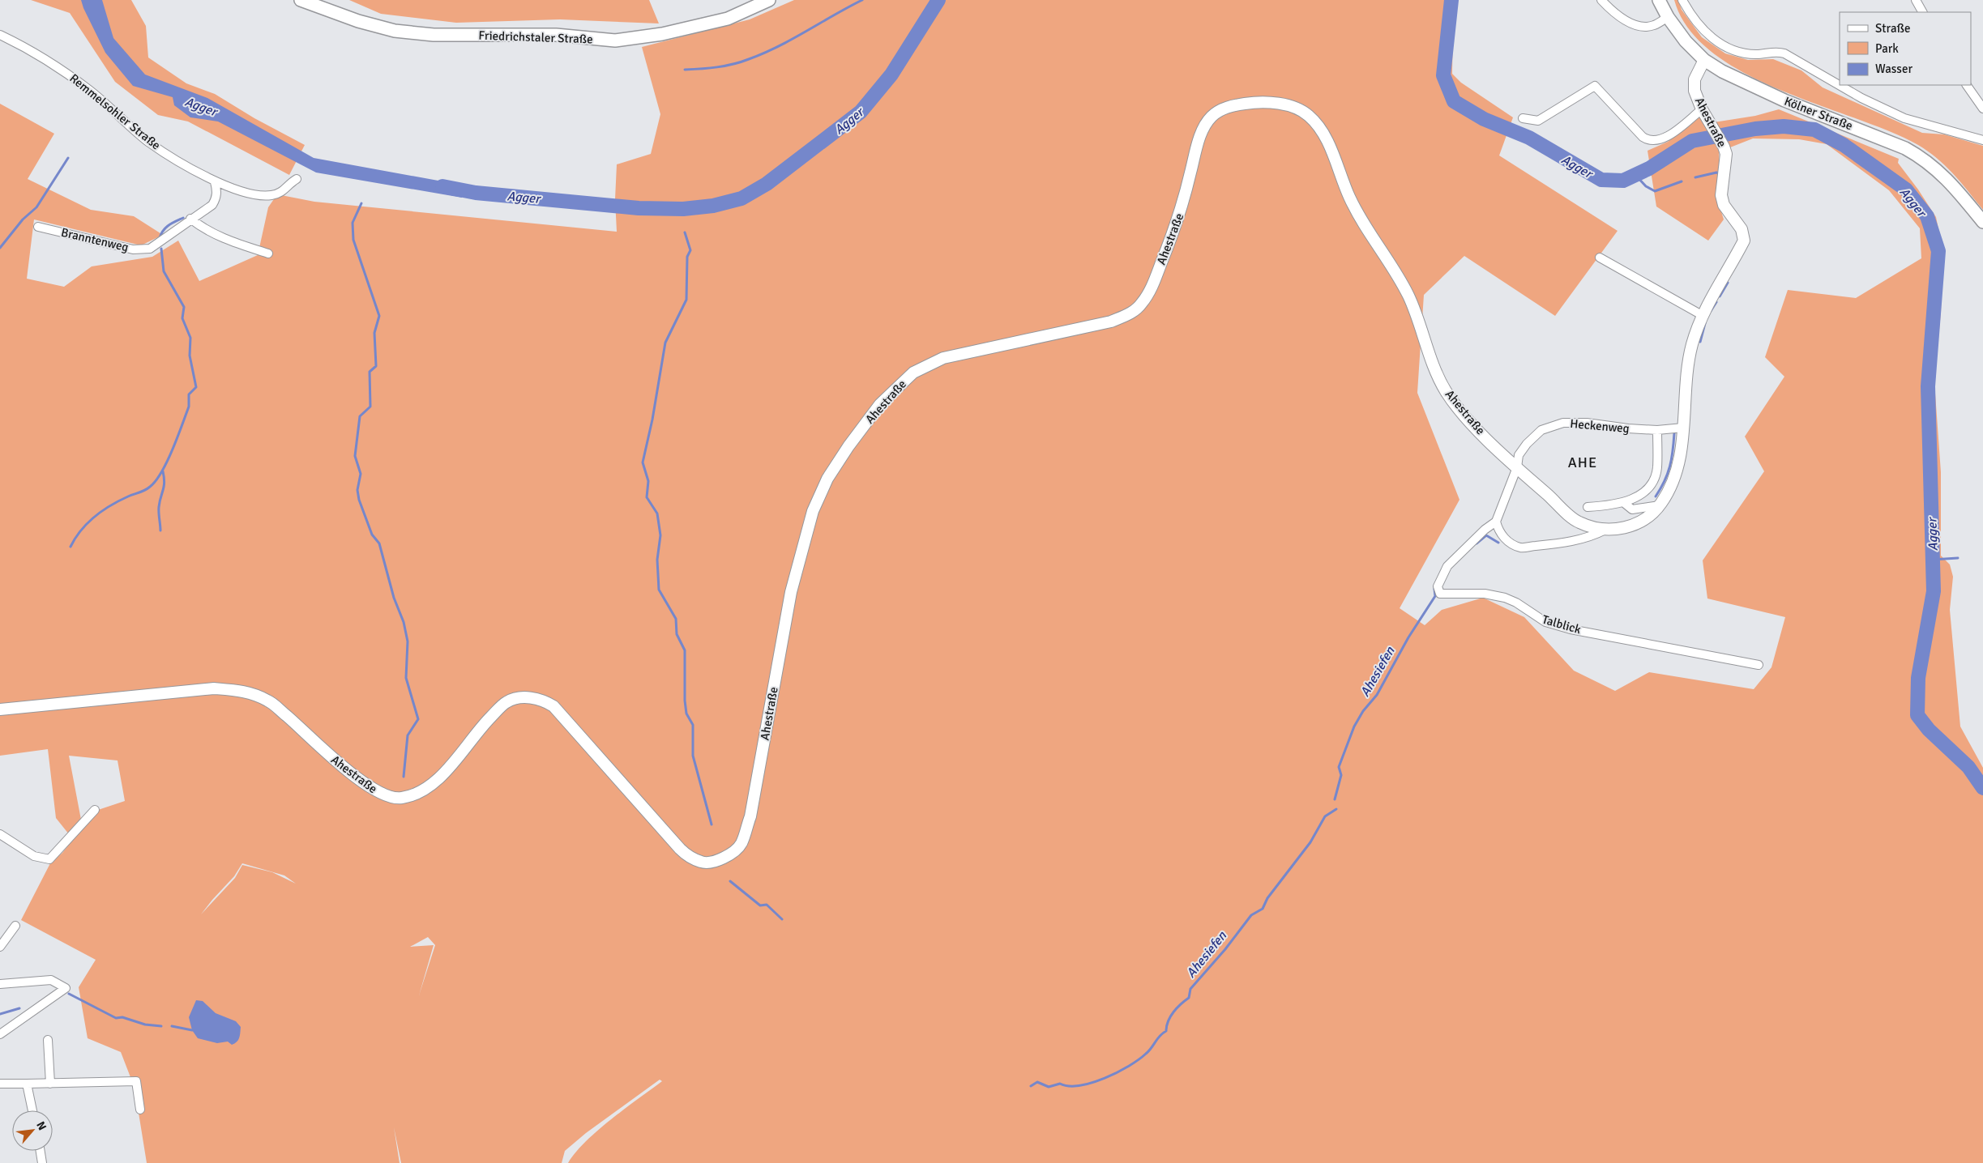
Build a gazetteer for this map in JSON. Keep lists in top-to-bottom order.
{
  "streets": {
    "main road": ["Friedrichstaler Straße", "Kölner Straße", "Ahestraße"],
    "street": [
      "Remmelsohler Straße",
      "Branntenweg",
      "Heckenweg",
      "Talblick"
    ]
  },
  "crossings": [
    ["Remmelsohler Straße", "Branntenweg"],
    ["Kölner Straße", "Ahestraße"],
    ["Ahestraße", "Heckenweg"]
  ],
  "districts": ["AHE"],
  "water": ["Agger", "Ahesiefen"],
  "legend": ["Straße", "Park", "Wasser"],
  "north": "top right"
}
